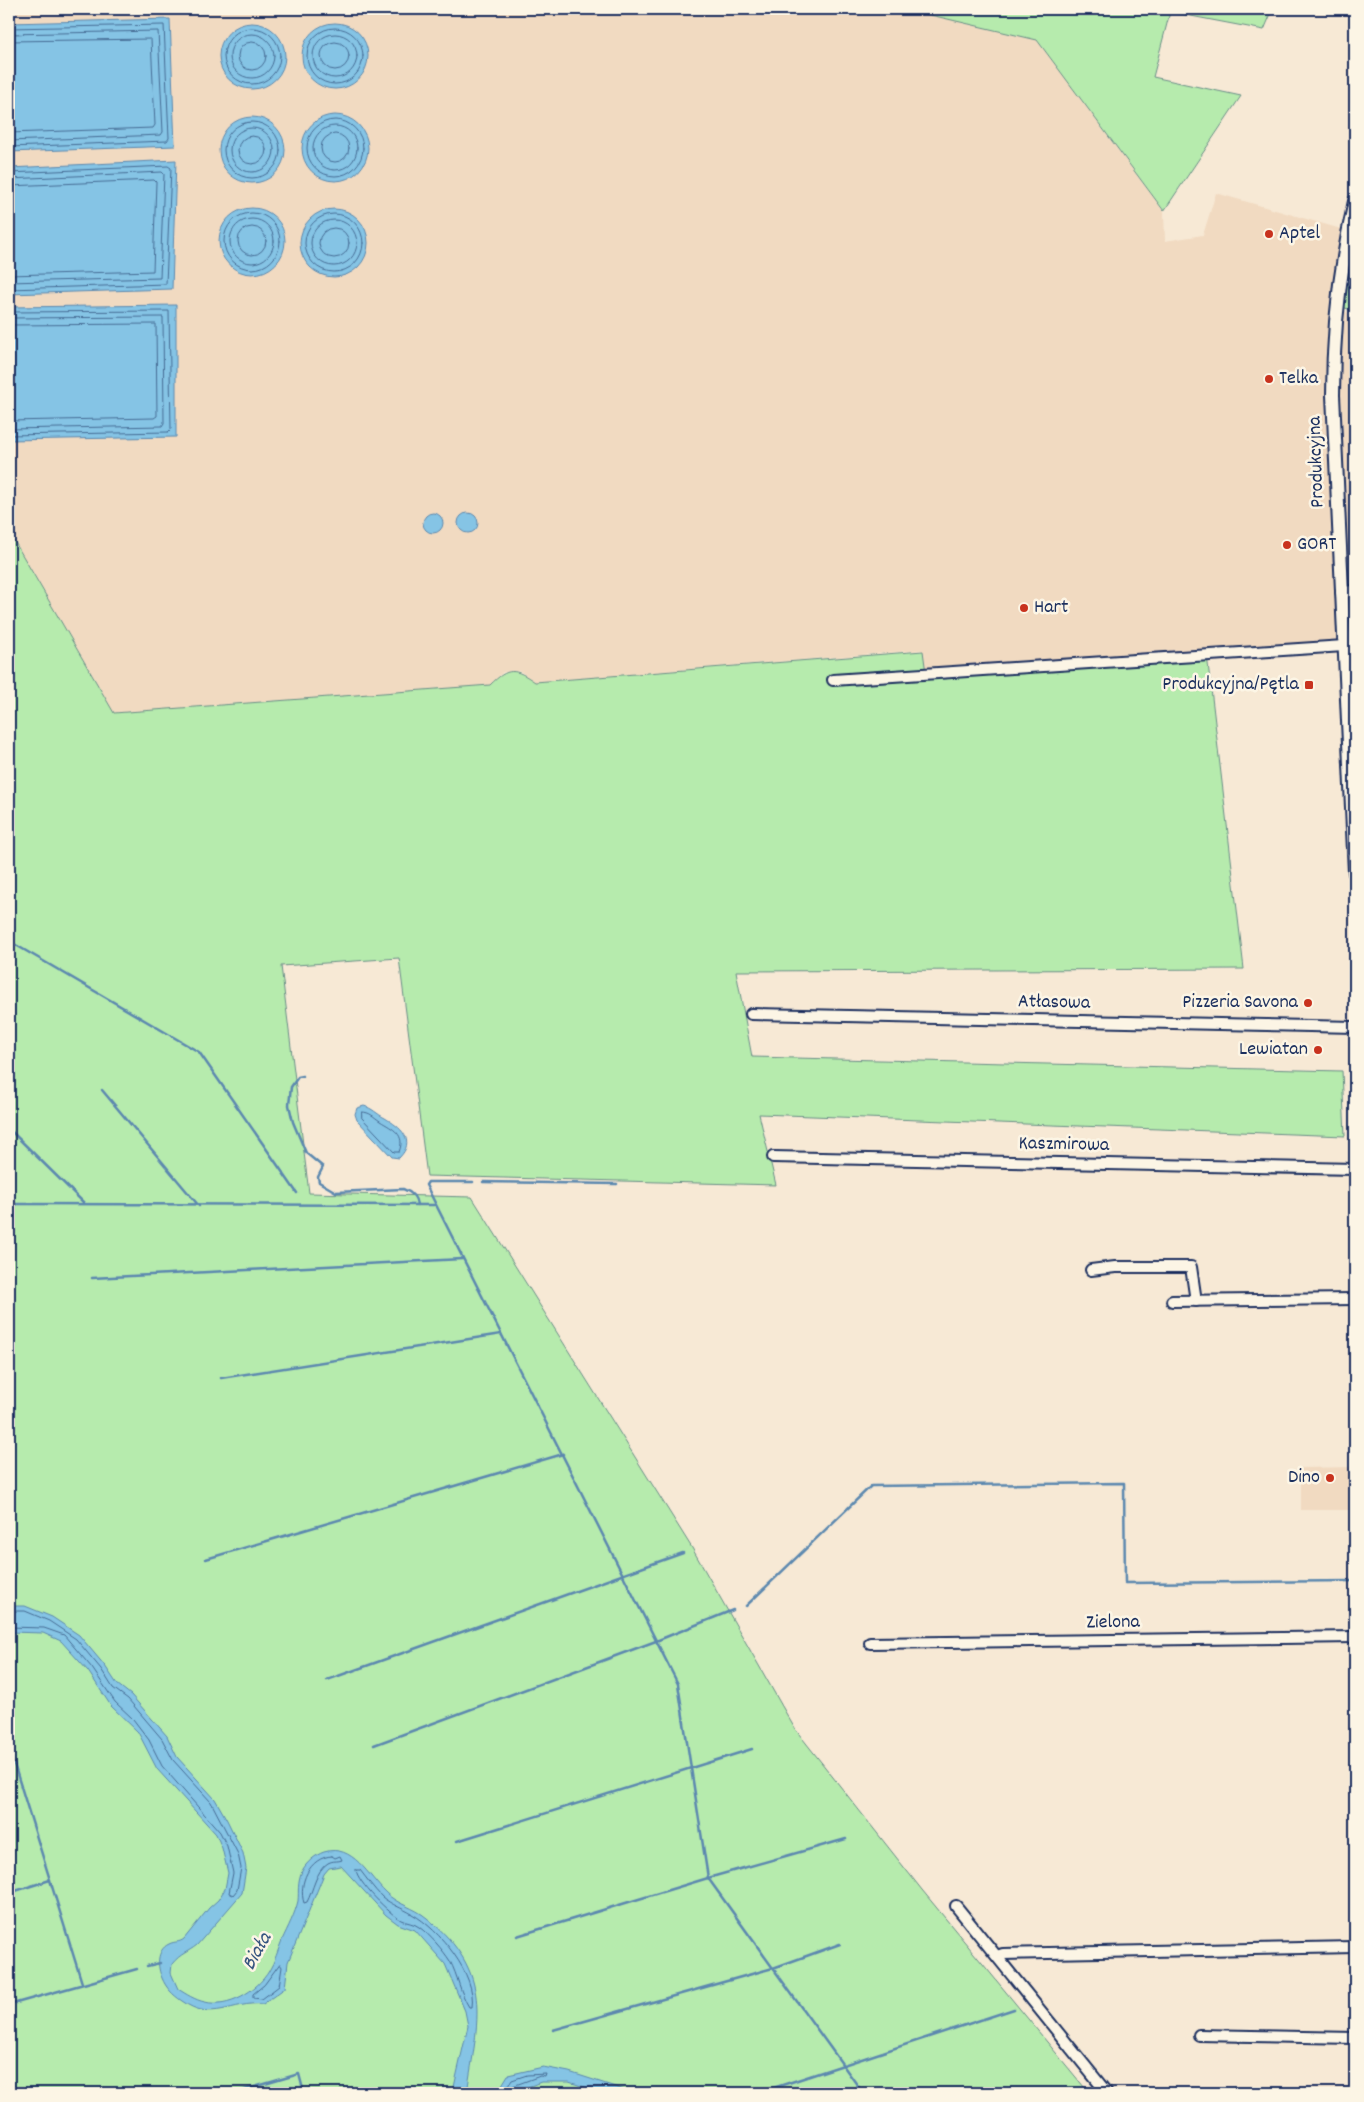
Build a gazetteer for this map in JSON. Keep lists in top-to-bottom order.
{
  "streets": {
    "street": [
      "Produkcyjna",
      "Atłasowa",
      "Kaszmirowa",
      "Zielona"
    ]
  },
  "water": ["Biała"],
  "places": {
    "other": [
      "Aptel",
      "Telka",
      "GORT",
      "Hart",
      "Pizzeria Savona",
      "Lewiatan",
      "Dino"
    ],
    "transit": ["Produkcyjna/Pętla"]
  }
}
